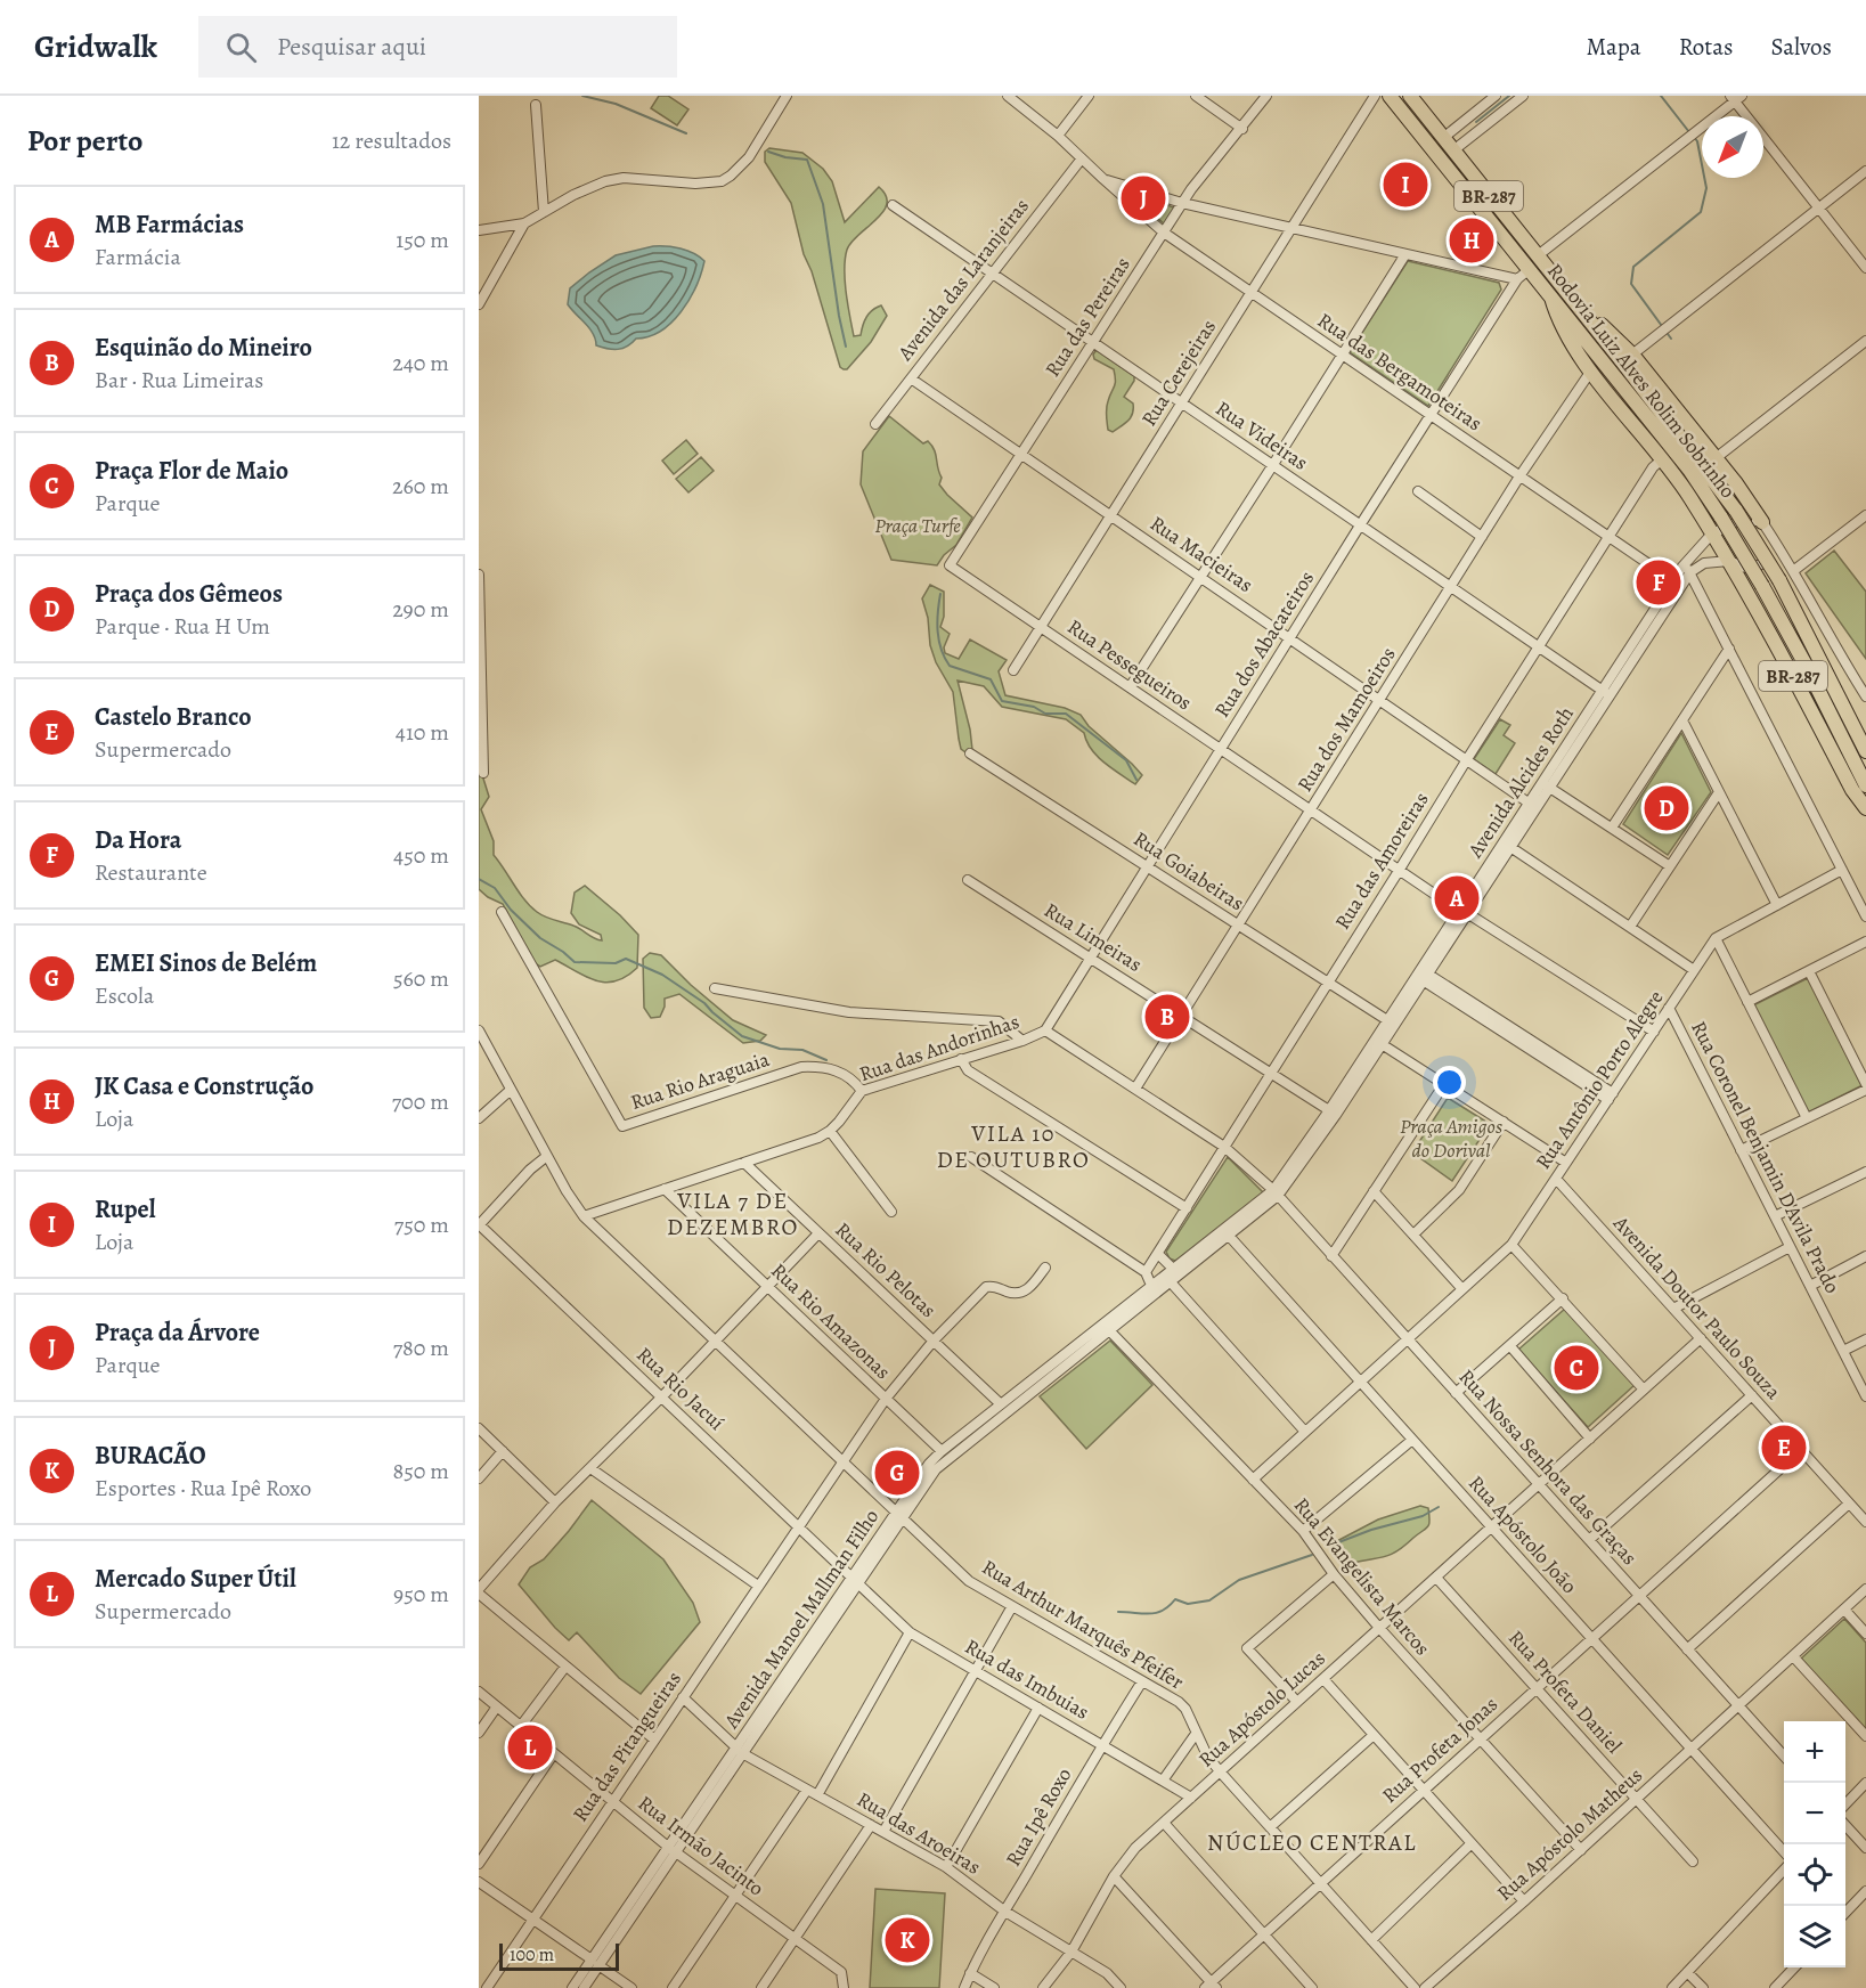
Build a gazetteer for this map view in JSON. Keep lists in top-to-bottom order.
{
  "streets": {
    "highway": ["BR-287", "Rodovia Luiz Alves Rolim Sobrinho"],
    "street": [
      "Avenida das Laranjeiras",
      "Rua das Pereiras",
      "Rua das Bergamoteiras",
      "Rua Cerejeiras",
      "Rua Videiras",
      "Rua Macieiras",
      "Rua dos Abacateiros",
      "Rua Pessegueiros",
      "Rua dos Mamoeiros",
      "Avenida Alcides Roth",
      "Rua das Amoreiras",
      "Rua Goiabeiras",
      "Rua Limeiras",
      "Rua das Andorinhas",
      "Rua Antônio Porto Alegre",
      "Rua Rio Araguaia",
      "Rua Coronel Benjamin D'Avila Prado",
      "Rua Rio Pelotas",
      "Avenida Doutor Paulo Souza",
      "Rua Rio Amazonas",
      "Rua Rio Jacuí",
      "Rua Nossa Senhora das Graças",
      "Rua Apóstolo João",
      "Rua Evangelista Marcos",
      "Avenida Manoel Mallman Filho",
      "Rua Arthur Marquês Pfeifer",
      "Rua das Imbuias",
      "Rua Profeta Daniel",
      "Rua Apóstolo Lucas",
      "Rua das Pitangueiras",
      "Rua Profeta Jonas",
      "Rua Ipê Roxo",
      "Rua das Aroeiras",
      "Rua Apóstolo Matheus",
      "Rua Irmão Jacinto"
    ]
  },
  "crossings": [
    ["BR-287", "Rodovia Luiz Alves Rolim Sobrinho"],
    ["BR-287", "Rua dos Mamoeiros"],
    ["BR-287", "Avenida Alcides Roth"],
    ["BR-287", "Rua das Amoreiras"],
    ["Avenida das Laranjeiras", "Rua das Bergamoteiras"],
    ["Avenida das Laranjeiras", "Rua Videiras"],
    ["Avenida das Laranjeiras", "Rua Macieiras"],
    ["Rua das Pereiras", "Rua das Bergamoteiras"],
    ["Rua das Pereiras", "Rua Videiras"],
    ["Rua das Pereiras", "Rua Macieiras"],
    ["Rua das Pereiras", "Rua Pessegueiros"],
    ["Rua das Bergamoteiras", "Rua Cerejeiras"],
    ["Rua das Bergamoteiras", "Rua dos Abacateiros"],
    ["Rua das Bergamoteiras", "Rua dos Mamoeiros"],
    ["Rua das Bergamoteiras", "Avenida Alcides Roth"],
    ["Rua das Bergamoteiras", "Rua das Amoreiras"],
    ["Rua Cerejeiras", "Rua Videiras"],
    ["Rua Cerejeiras", "Rua Macieiras"],
    ["Rua Cerejeiras", "Rua Pessegueiros"],
    ["Rua Videiras", "Rua dos Abacateiros"],
    ["Rua Videiras", "Rua dos Mamoeiros"],
    ["Rua Videiras", "Avenida Alcides Roth"],
    ["Rua Videiras", "Rua das Amoreiras"],
    ["Rua Macieiras", "Rua dos Abacateiros"],
    ["Rua Macieiras", "Rua dos Mamoeiros"],
    ["Rua Macieiras", "Avenida Alcides Roth"],
    ["Rua Macieiras", "Rua das Amoreiras"],
    ["Rua dos Abacateiros", "Rua Pessegueiros"],
    ["Rua dos Abacateiros", "Rua Goiabeiras"],
    ["Rua dos Abacateiros", "Rua Limeiras"],
    ["Rua dos Abacateiros", "Rua das Andorinhas"],
    ["Rua dos Abacateiros", "Rua Nossa Senhora das Graças"],
    ["Rua Pessegueiros", "Rua dos Mamoeiros"],
    ["Rua Pessegueiros", "Avenida Alcides Roth"],
    ["Rua Pessegueiros", "Rua das Amoreiras"],
    ["Rua Pessegueiros", "Rua Antônio Porto Alegre"],
    ["Rua dos Mamoeiros", "Rua Goiabeiras"],
    ["Rua dos Mamoeiros", "Rua Limeiras"],
    ["Rua dos Mamoeiros", "Rua Nossa Senhora das Graças"],
    ["Avenida Alcides Roth", "Rua Goiabeiras"],
    ["Avenida Alcides Roth", "Rua Limeiras"],
    ["Avenida Alcides Roth", "Rua Nossa Senhora das Graças"],
    ["Avenida Alcides Roth", "Avenida Manoel Mallman Filho"],
    ["Rua das Amoreiras", "Rua Goiabeiras"],
    ["Rua das Amoreiras", "Rua Limeiras"],
    ["Rua das Amoreiras", "Rua Nossa Senhora das Graças"],
    ["Rua das Andorinhas", "Rua Rio Araguaia"],
    ["Rua das Andorinhas", "Rua Rio Pelotas"],
    ["Rua das Andorinhas", "Rua Rio Amazonas"],
    ["Rua das Andorinhas", "Rua Nossa Senhora das Graças"],
    ["Rua das Andorinhas", "Rua Arthur Marquês Pfeifer"],
    ["Rua Antônio Porto Alegre", "Rua Coronel Benjamin D'Avila Prado"],
    ["Rua Antônio Porto Alegre", "Avenida Doutor Paulo Souza"],
    ["Rua Antônio Porto Alegre", "Rua Nossa Senhora das Graças"],
    ["Rua Antônio Porto Alegre", "Rua Apóstolo João"],
    ["Rua Antônio Porto Alegre", "Rua Evangelista Marcos"],
    ["Rua Rio Pelotas", "Avenida Manoel Mallman Filho"],
    ["Rua Rio Pelotas", "Rua das Pitangueiras"],
    ["Avenida Doutor Paulo Souza", "Rua Apóstolo Lucas"],
    ["Avenida Doutor Paulo Souza", "Rua Profeta Jonas"],
    ["Rua Rio Amazonas", "Avenida Manoel Mallman Filho"],
    ["Rua Rio Amazonas", "Rua das Pitangueiras"],
    ["Rua Rio Jacuí", "Avenida Manoel Mallman Filho"],
    ["Rua Rio Jacuí", "Rua das Imbuias"],
    ["Rua Rio Jacuí", "Rua das Pitangueiras"],
    ["Rua Nossa Senhora das Graças", "Avenida Manoel Mallman Filho"],
    ["Rua Nossa Senhora das Graças", "Rua Apóstolo Lucas"],
    ["Rua Nossa Senhora das Graças", "Rua Profeta Jonas"],
    ["Rua Nossa Senhora das Graças", "Rua Apóstolo Matheus"],
    ["Rua Apóstolo João", "Avenida Manoel Mallman Filho"],
    ["Rua Apóstolo João", "Rua Apóstolo Lucas"],
    ["Rua Apóstolo João", "Rua Profeta Jonas"],
    ["Rua Apóstolo João", "Rua Apóstolo Matheus"],
    ["Rua Evangelista Marcos", "Avenida Manoel Mallman Filho"],
    ["Rua Evangelista Marcos", "Rua Apóstolo Lucas"],
    ["Rua Evangelista Marcos", "Rua Profeta Jonas"],
    ["Rua Evangelista Marcos", "Rua Apóstolo Matheus"],
    ["Avenida Manoel Mallman Filho", "Rua Arthur Marquês Pfeifer"],
    ["Avenida Manoel Mallman Filho", "Rua das Imbuias"],
    ["Avenida Manoel Mallman Filho", "Rua das Aroeiras"],
    ["Avenida Manoel Mallman Filho", "Rua Irmão Jacinto"],
    ["Rua Arthur Marquês Pfeifer", "Rua Apóstolo Lucas"],
    ["Rua Arthur Marquês Pfeifer", "Rua das Pitangueiras"],
    ["Rua Arthur Marquês Pfeifer", "Rua Profeta Jonas"],
    ["Rua Arthur Marquês Pfeifer", "Rua Ipê Roxo"],
    ["Rua das Imbuias", "Rua Apóstolo Lucas"],
    ["Rua das Imbuias", "Rua Ipê Roxo"],
    ["Rua Profeta Daniel", "Rua Apóstolo Lucas"],
    ["Rua Profeta Daniel", "Rua Profeta Jonas"],
    ["Rua Profeta Daniel", "Rua Apóstolo Matheus"],
    ["Rua Apóstolo Lucas", "Rua das Aroeiras"],
    ["Rua das Pitangueiras", "Rua das Aroeiras"],
    ["Rua das Pitangueiras", "Rua Irmão Jacinto"],
    ["Rua Ipê Roxo", "Rua das Aroeiras"]
  ],
  "districts": ["VILA 10 DE OUTUBRO", "VILA 7 DE DEZEMBRO", "NÚCLEO CENTRAL"],
  "parks": ["Praça Turfe", "Praça Amigos do Dorival"],
  "scale_bar": "100 m",
  "north": "bottom left",
  "page": {
    "header": "Gridwalk",
    "search": "Pesquisar aqui",
    "nav": ["Mapa", "Rotas", "Salvos"],
    "heading": ["Por perto", "12 resultados"],
    "pins": [
      "I",
      "J",
      "H",
      "F",
      "D",
      "A",
      "B",
      "C",
      "E",
      "G",
      "L",
      "K"
    ],
    "list": [
      {
        "mark": "A",
        "name": "MB Farmácias",
        "note": "Farmácia",
        "value": "150 m"
      },
      {
        "mark": "B",
        "name": "Esquinão do Mineiro",
        "note": "Bar · Rua Limeiras",
        "value": "240 m"
      },
      {
        "mark": "C",
        "name": "Praça Flor de Maio",
        "note": "Parque",
        "value": "260 m"
      },
      {
        "mark": "D",
        "name": "Praça dos Gêmeos",
        "note": "Parque · Rua H Um",
        "value": "290 m"
      },
      {
        "mark": "E",
        "name": "Castelo Branco",
        "note": "Supermercado",
        "value": "410 m"
      },
      {
        "mark": "F",
        "name": "Da Hora",
        "note": "Restaurante",
        "value": "450 m"
      },
      {
        "mark": "G",
        "name": "EMEI Sinos de Belém",
        "note": "Escola",
        "value": "560 m"
      },
      {
        "mark": "H",
        "name": "JK Casa e Construção",
        "note": "Loja",
        "value": "700 m"
      },
      {
        "mark": "I",
        "name": "Rupel",
        "note": "Loja",
        "value": "750 m"
      },
      {
        "mark": "J",
        "name": "Praça da Árvore",
        "note": "Parque",
        "value": "780 m"
      },
      {
        "mark": "K",
        "name": "BURACÃO",
        "note": "Esportes · Rua Ipê Roxo",
        "value": "850 m"
      },
      {
        "mark": "L",
        "name": "Mercado Super Útil",
        "note": "Supermercado",
        "value": "950 m"
      }
    ],
    "map_buttons": ["+", "−"],
    "scale": "100 m"
  }
}
